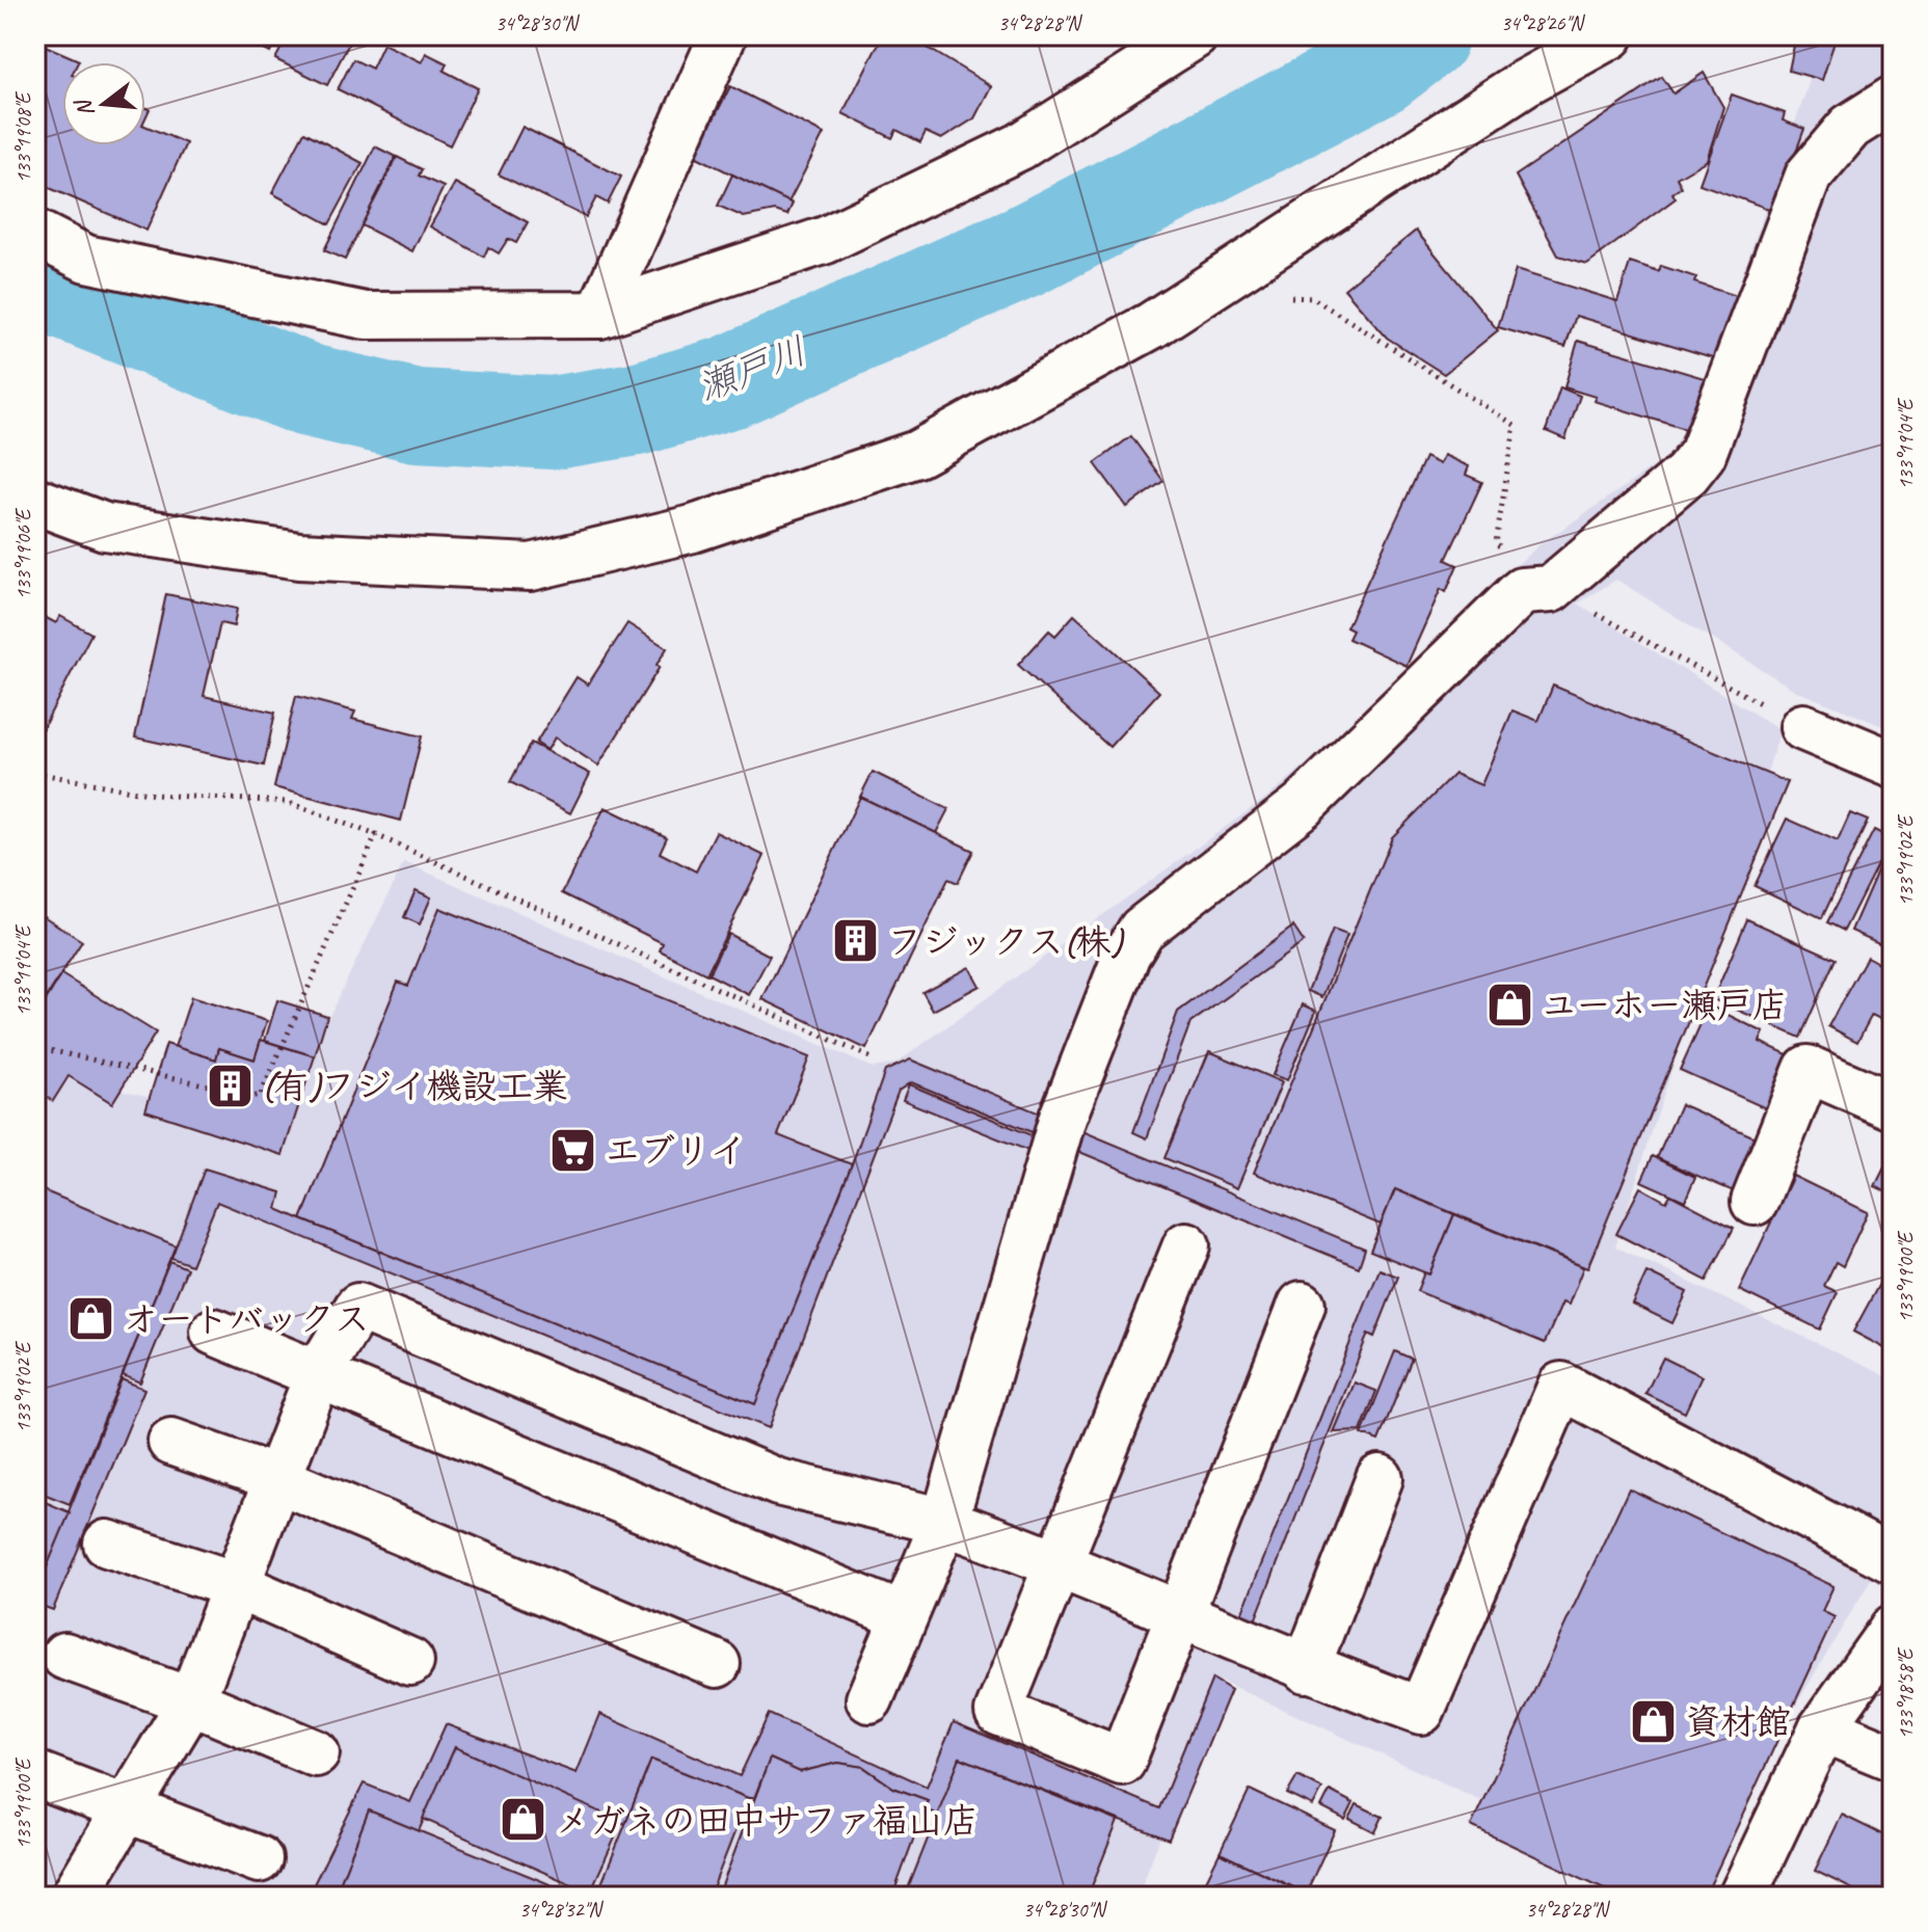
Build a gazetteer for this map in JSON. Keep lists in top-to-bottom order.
{
  "water": ["瀬戸川"],
  "places": {
    "building": ["フジックス(株)", "(有)フジイ機設工業"],
    "shop": [
      "ユーホー瀬戸店",
      "オートバックス",
      "資材館",
      "メガネの田中サファ福山店"
    ],
    "supermarket": ["エブリイ"]
  },
  "north": "left",
  "coordinates": [
    "34°28'30\"N",
    "34°28'28\"N",
    "34°28'26\"N",
    "133°19'08\"E",
    "133°19'04\"E",
    "133°19'06\"E",
    "133°19'02\"E",
    "133°19'00\"E",
    "133°18'58\"E",
    "34°28'32\"N"
  ]
}
